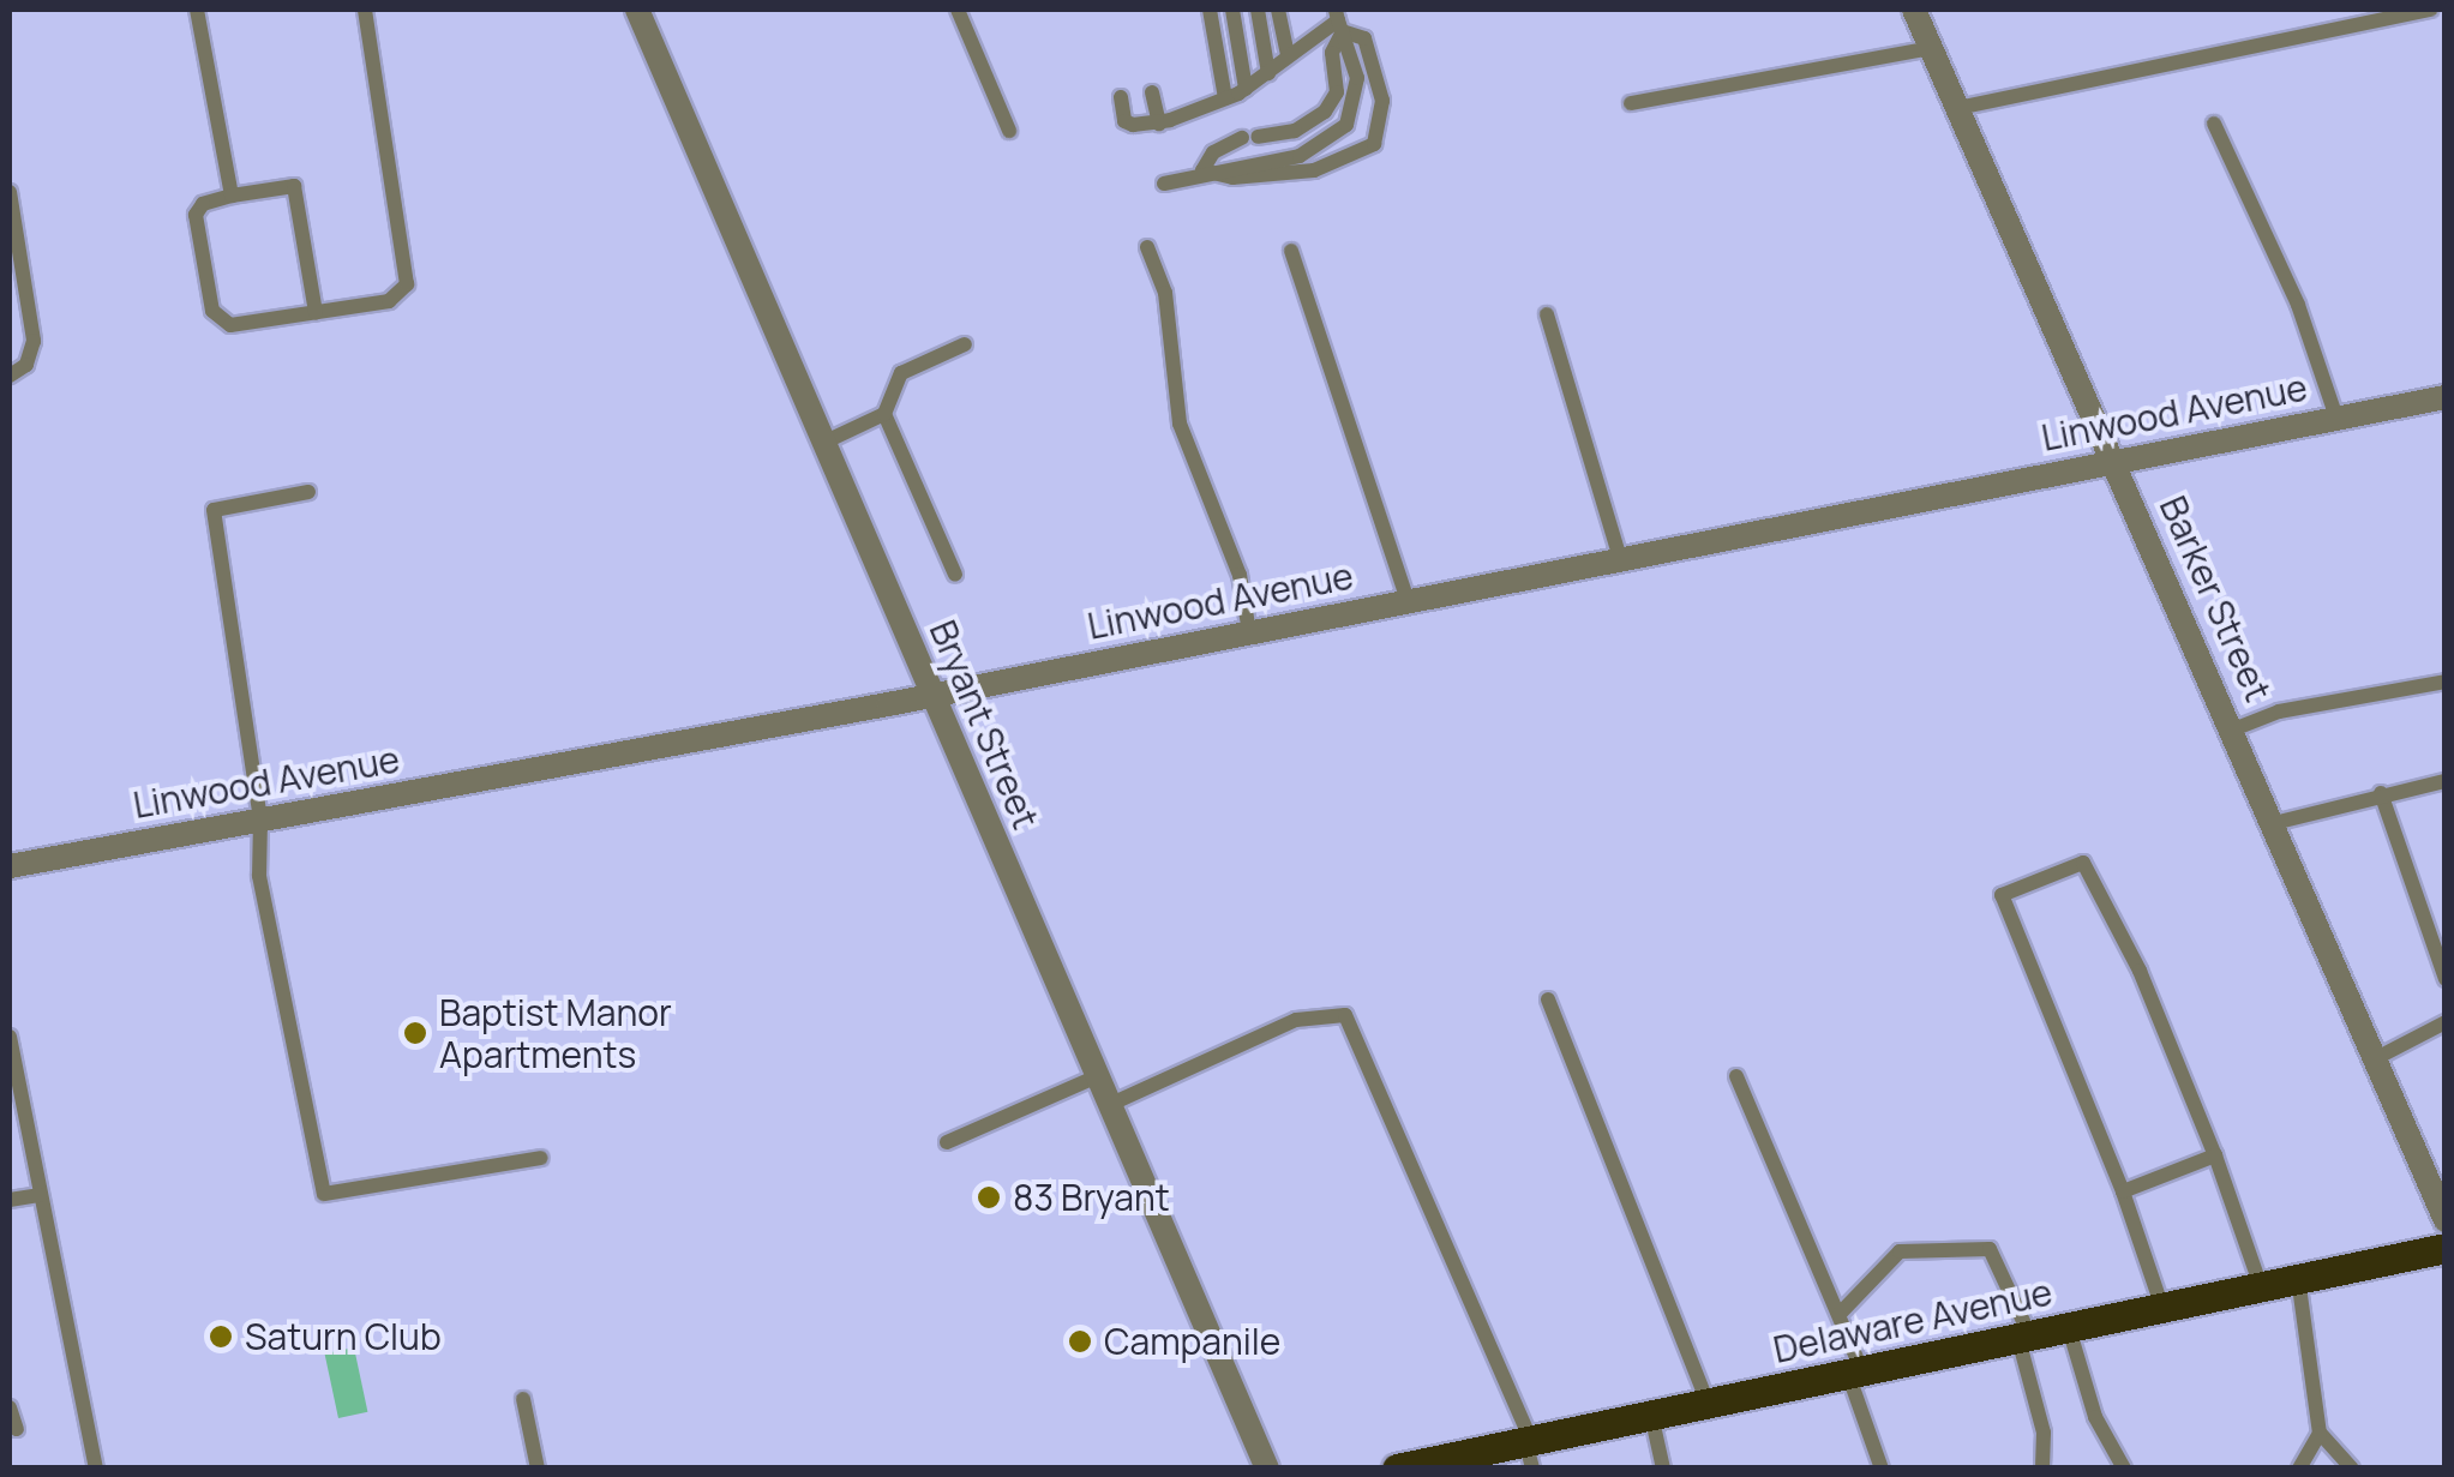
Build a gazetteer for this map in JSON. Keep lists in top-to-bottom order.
{
  "streets": {
    "main road": ["Delaware Avenue"],
    "street": ["Linwood Avenue", "Barker Street", "Bryant Street"]
  },
  "crossings": [
    ["Linwood Avenue", "Barker Street"],
    ["Linwood Avenue", "Bryant Street"]
  ],
  "places": [
    "Baptist Manor Apartments",
    "83 Bryant",
    "Saturn Club",
    "Campanile"
  ]
}
